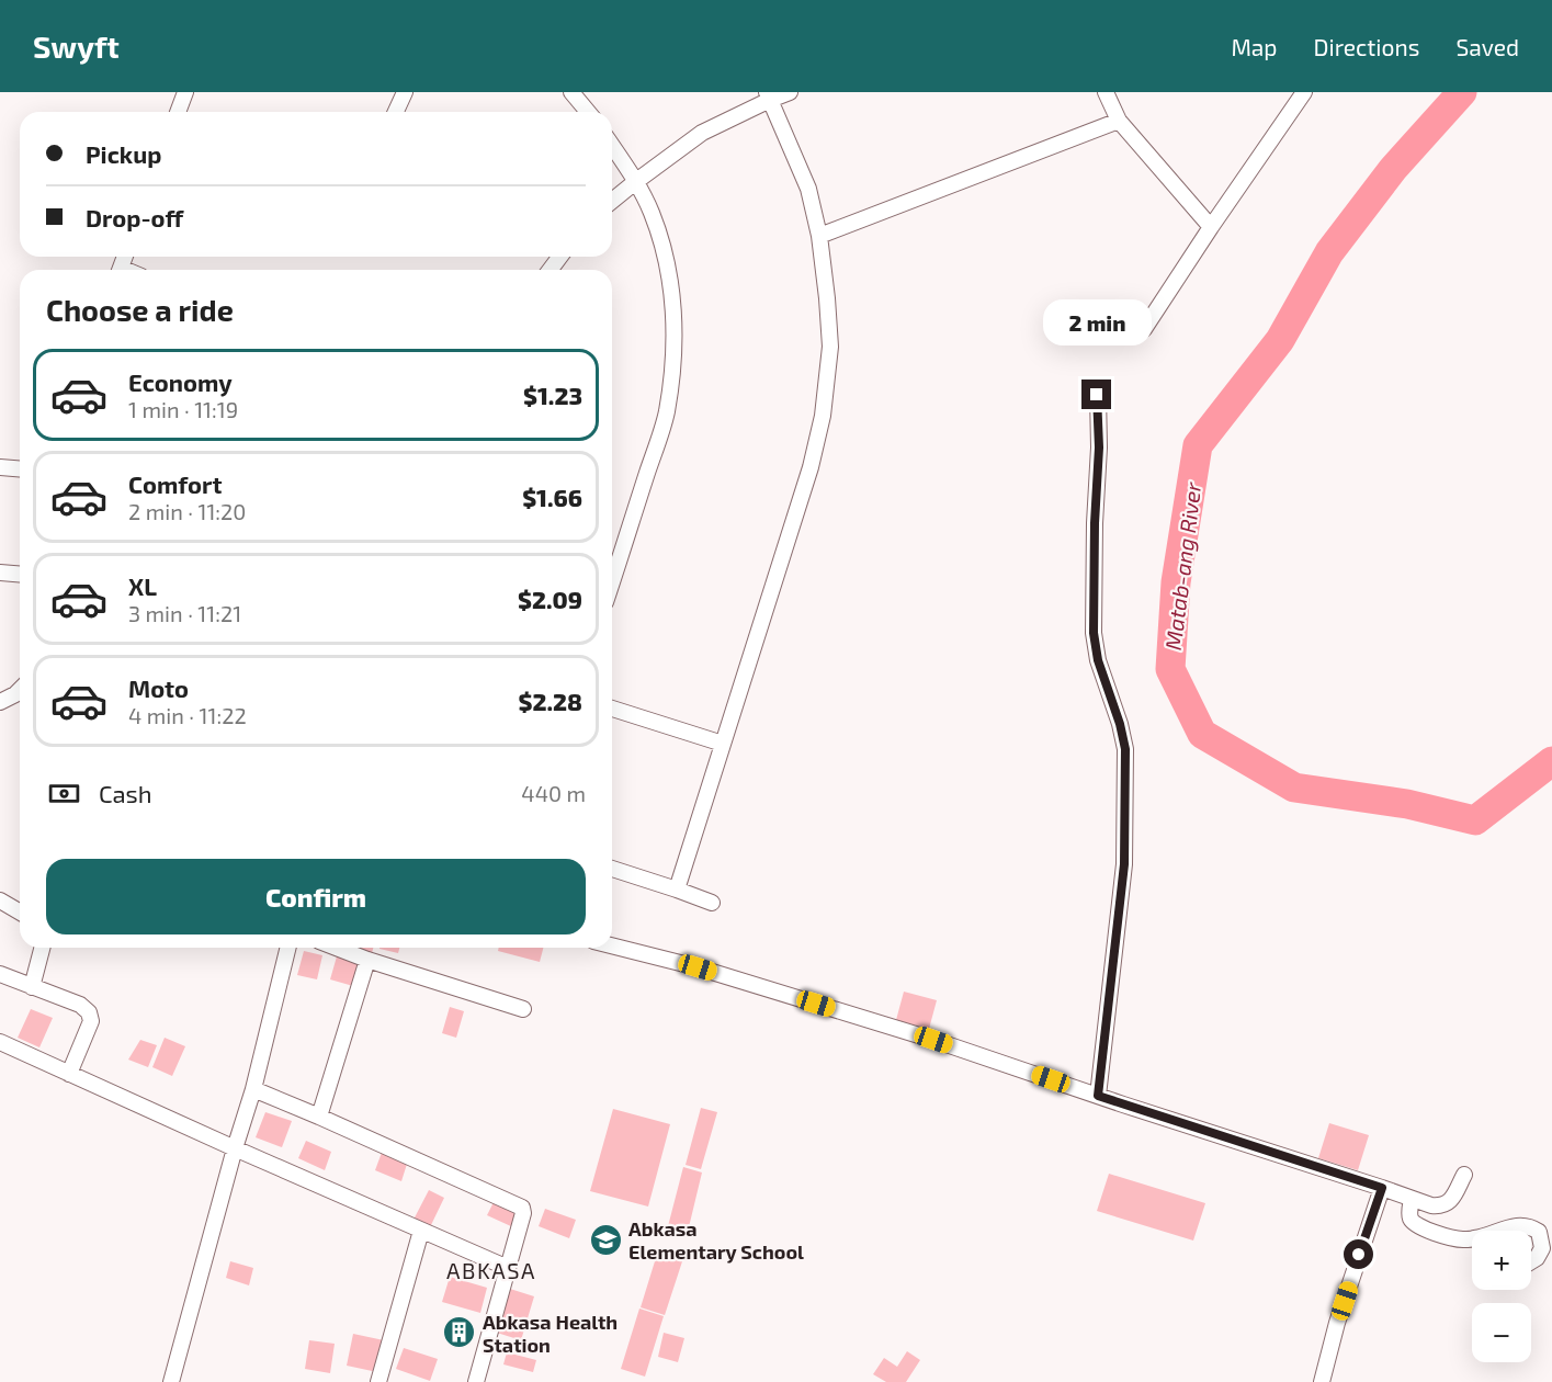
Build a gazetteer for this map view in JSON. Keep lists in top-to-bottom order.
{
  "districts": ["ABKASA"],
  "water": ["Matab-ang River"],
  "places": {
    "school or university": ["Abkasa Elementary School"],
    "building": ["Abkasa Health Station"]
  },
  "page": {
    "header": "Swyft",
    "nav": ["Map", "Directions", "Saved"],
    "banner": ["Pickup", "Drop-off"],
    "heading": "Choose a ride",
    "bubble": "2 min",
    "list": [
      {
        "name": "Economy",
        "note": "1 min · 11:19",
        "value": "$1.23"
      },
      {
        "name": "Comfort",
        "note": "2 min · 11:20",
        "value": "$1.66"
      },
      {
        "name": "XL",
        "note": "3 min · 11:21",
        "value": "$2.09"
      },
      {
        "name": "Moto",
        "note": "4 min · 11:22",
        "value": "$2.28"
      }
    ],
    "pay": ["Cash", "440 m"],
    "buttons": "Confirm",
    "map_buttons": ["+", "−"]
  }
}
